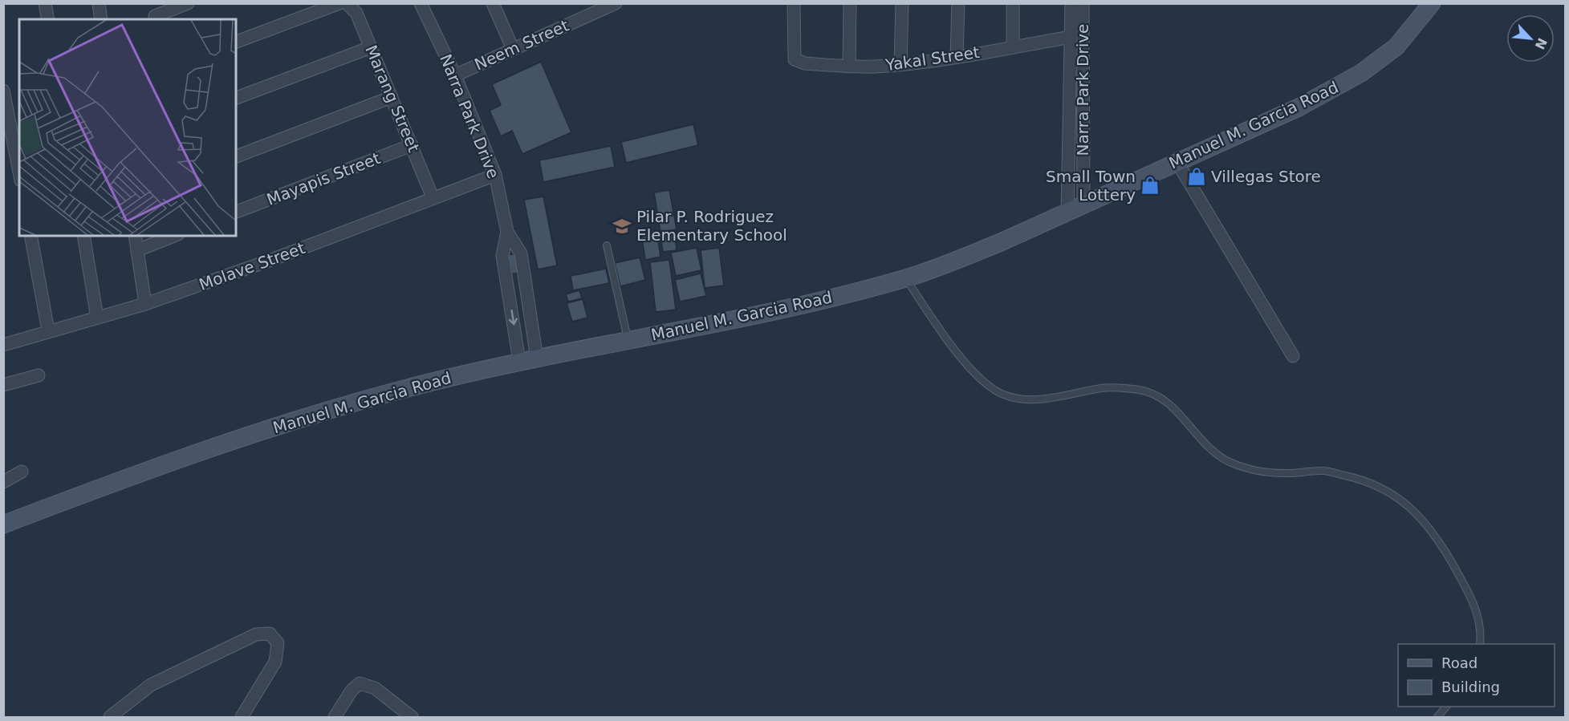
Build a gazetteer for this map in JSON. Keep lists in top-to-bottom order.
{
  "streets": {
    "main road": ["Manuel M. Garcia Road"],
    "street": [
      "Neem Street",
      "Yakal Street",
      "Narra Park Drive",
      "Marang Street",
      "Mayapis Street",
      "Molave Street"
    ]
  },
  "crossings": [
    ["Neem Street", "Narra Park Drive"],
    ["Yakal Street", "Narra Park Drive"],
    ["Narra Park Drive", "Manuel M. Garcia Road"],
    ["Narra Park Drive", "Molave Street"],
    ["Marang Street", "Mayapis Street"],
    ["Marang Street", "Molave Street"]
  ],
  "places": {
    "shop": ["Villegas Store", "Small Town Lottery"],
    "school or university": ["Pilar P. Rodriguez Elementary School"]
  },
  "legend": ["Road", "Building"],
  "north": "bottom right"
}
